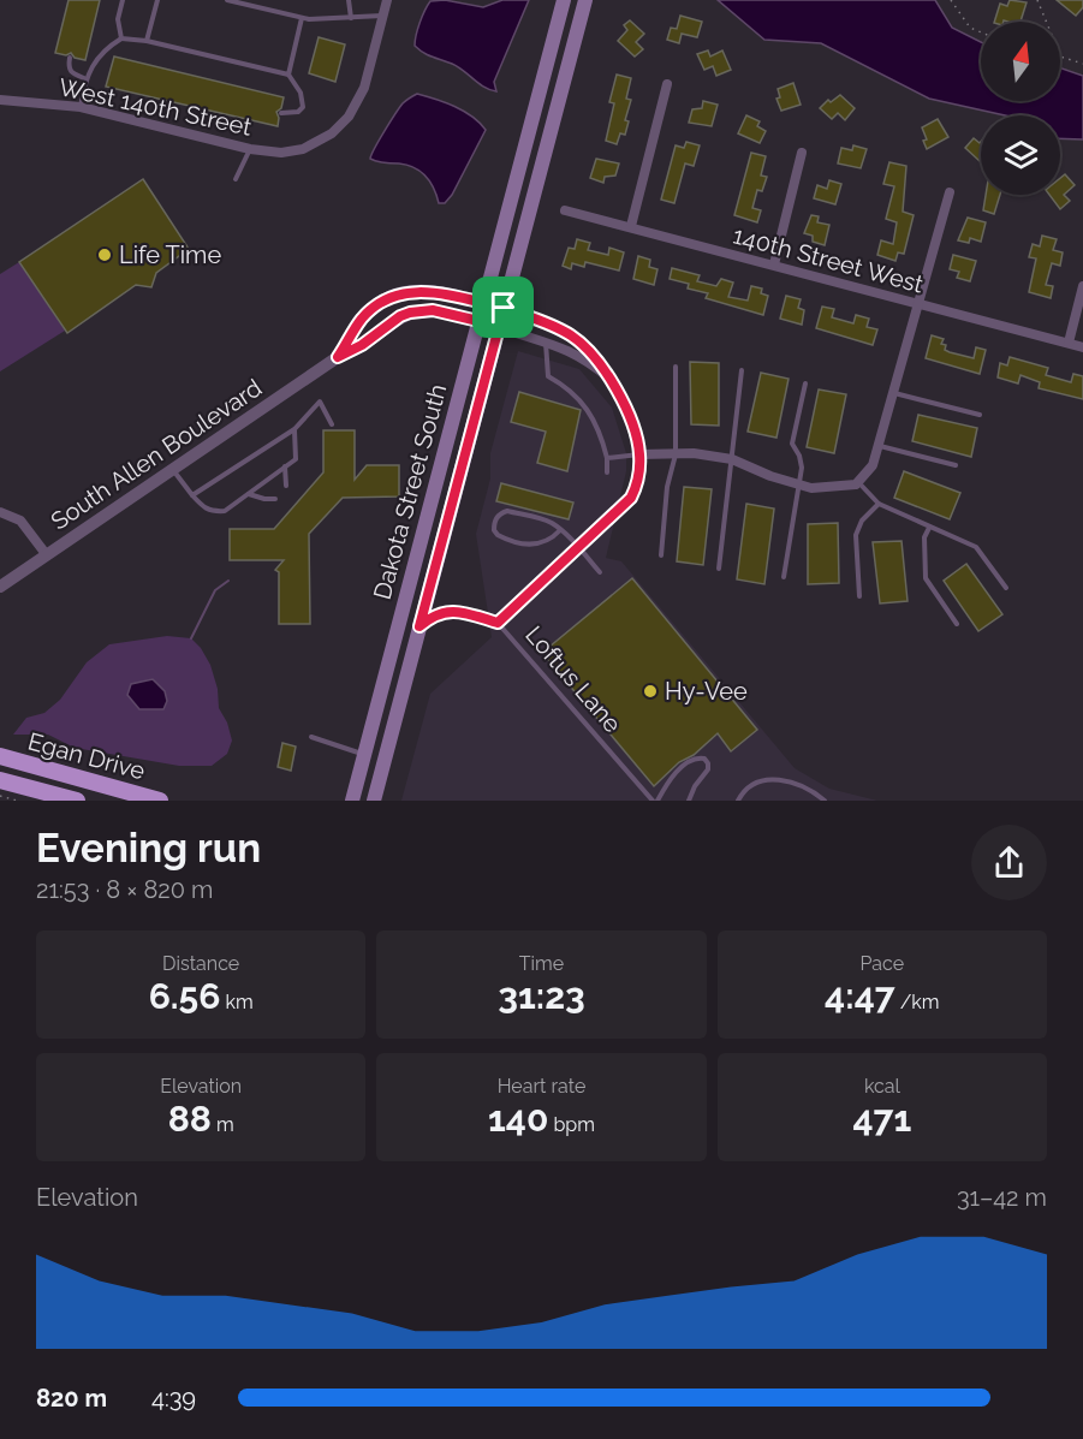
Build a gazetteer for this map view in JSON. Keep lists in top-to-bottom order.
{
  "streets": {
    "highway": ["Egan Drive"],
    "main road": ["Dakota Street South"],
    "street": [
      "West 140th Street",
      "140th Street West",
      "South Allen Boulevard",
      "Loftus Lane"
    ]
  },
  "crossings": [
    ["South Allen Boulevard", "Dakota Street South"],
    ["South Allen Boulevard", "Loftus Lane"],
    ["Dakota Street South", "Loftus Lane"]
  ],
  "places": ["Life Time", "Hy-Vee"],
  "north": "top",
  "page": {
    "heading": ["Evening run", "21:53 · 8 × 820 m"],
    "stats": [
      ["Distance", "6.56 km"],
      ["Time", "31:23"],
      ["Pace", "4:47 /km"],
      ["Elevation", "88 m"],
      ["Heart rate", "140 bpm"],
      ["kcal", "471"]
    ],
    "chart": ["Elevation", "31–42 m"],
    "list": [
      {
        "name": "820 m",
        "note": "4:39"
      }
    ]
  }
}
